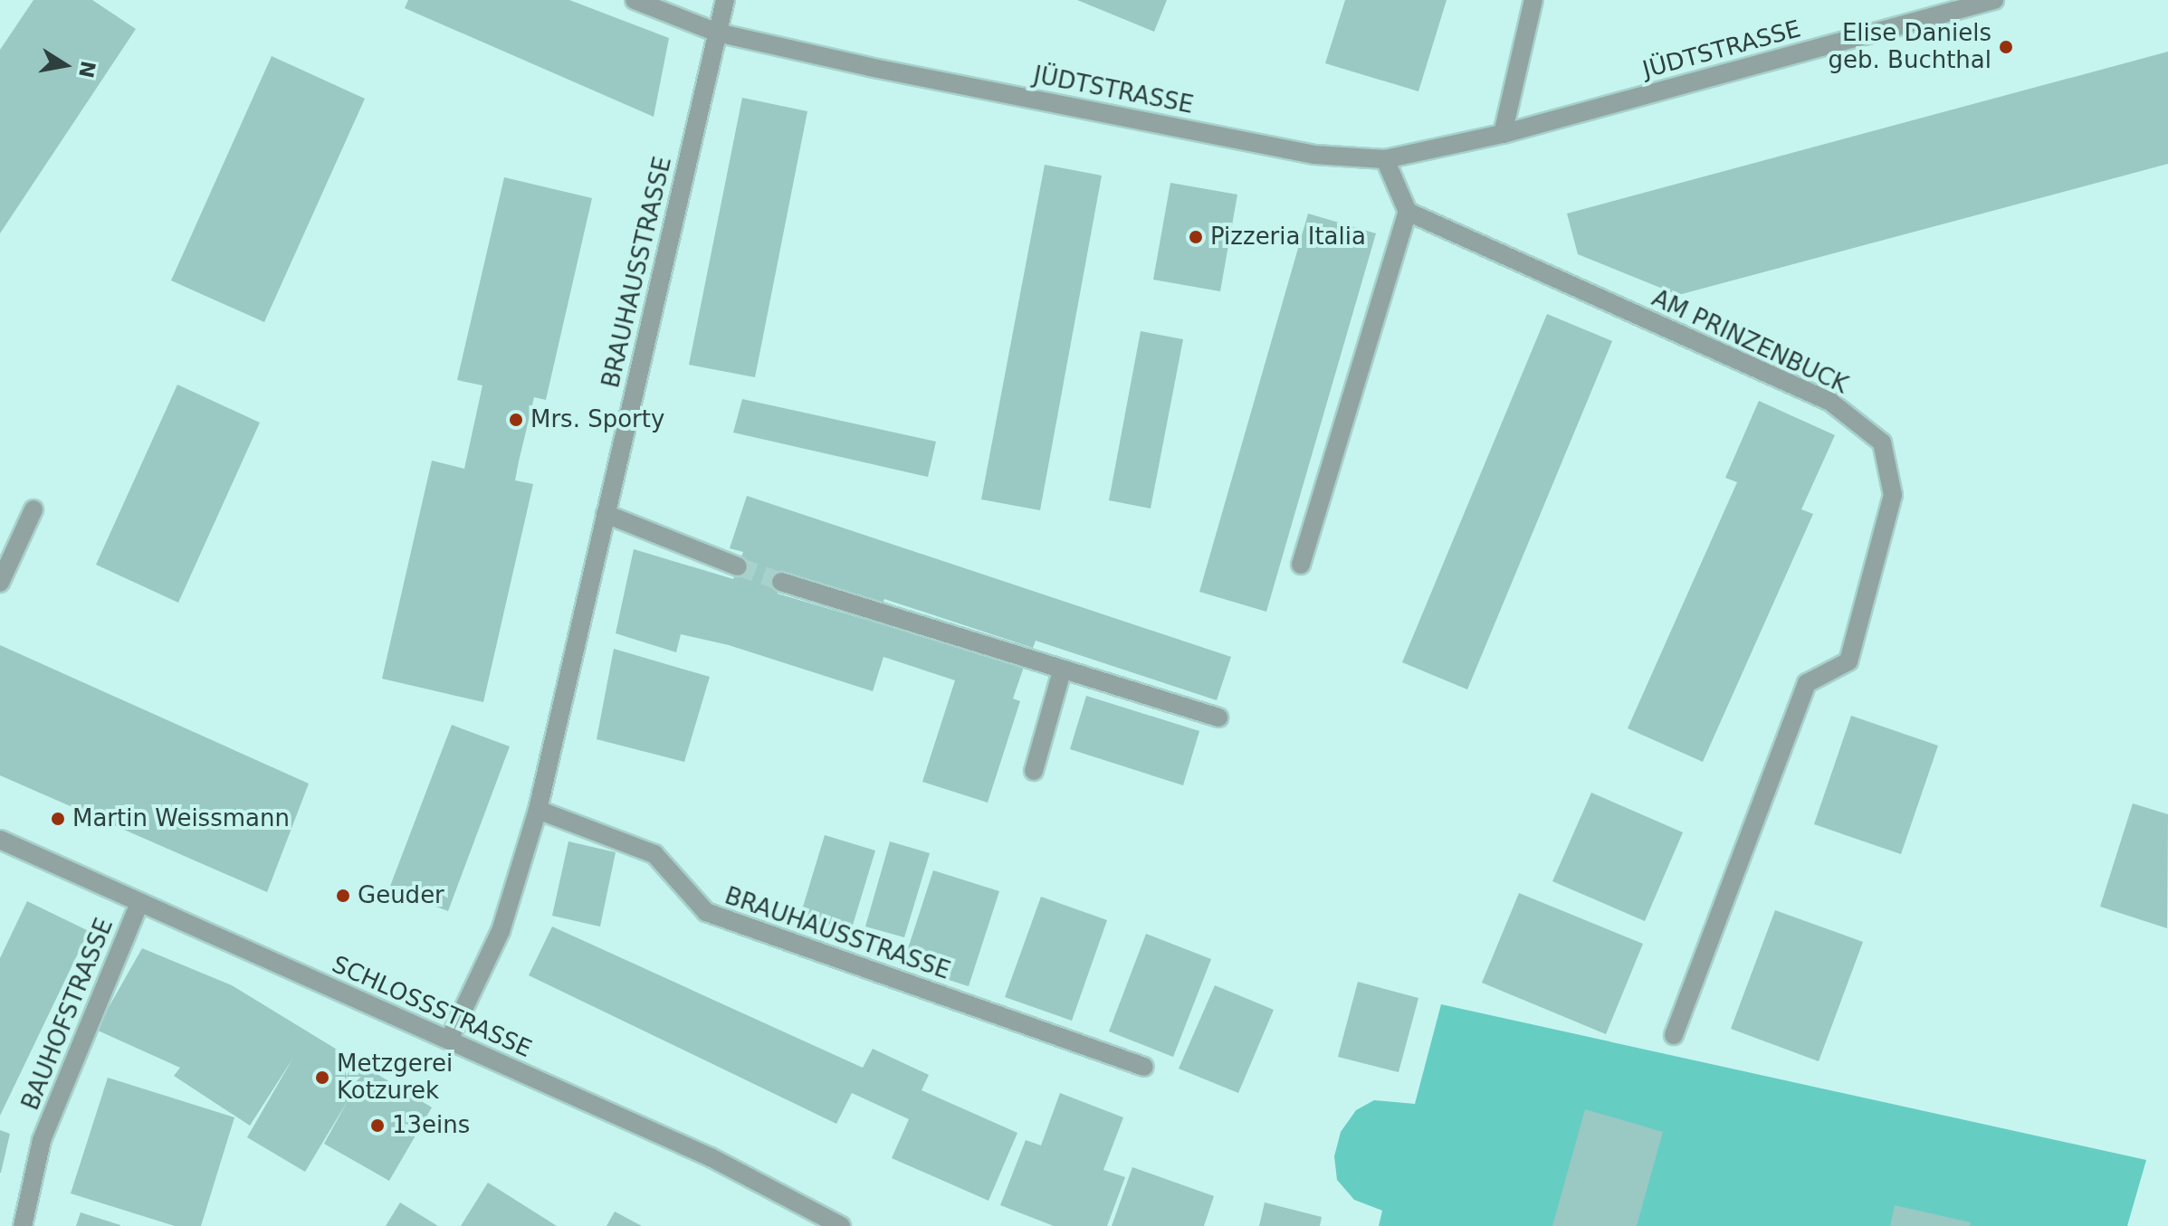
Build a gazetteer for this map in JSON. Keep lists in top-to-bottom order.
{
  "streets": {
    "street": [
      "JÜDTSTRASSE",
      "BRAUHAUSSTRASSE",
      "AM PRINZENBUCK",
      "SCHLOSSSTRASSE",
      "BAUHOFSTRASSE"
    ]
  },
  "crossings": [
    ["JÜDTSTRASSE", "BRAUHAUSSTRASSE"],
    ["BRAUHAUSSTRASSE", "SCHLOSSSTRASSE"],
    ["SCHLOSSSTRASSE", "BAUHOFSTRASSE"]
  ],
  "places": [
    "Elise Daniels geb. Buchthal",
    "Pizzeria Italia",
    "Mrs. Sporty",
    "Martin Weissmann",
    "Geuder",
    "Metzgerei Kotzurek",
    "13eins"
  ],
  "north": "right"
}
